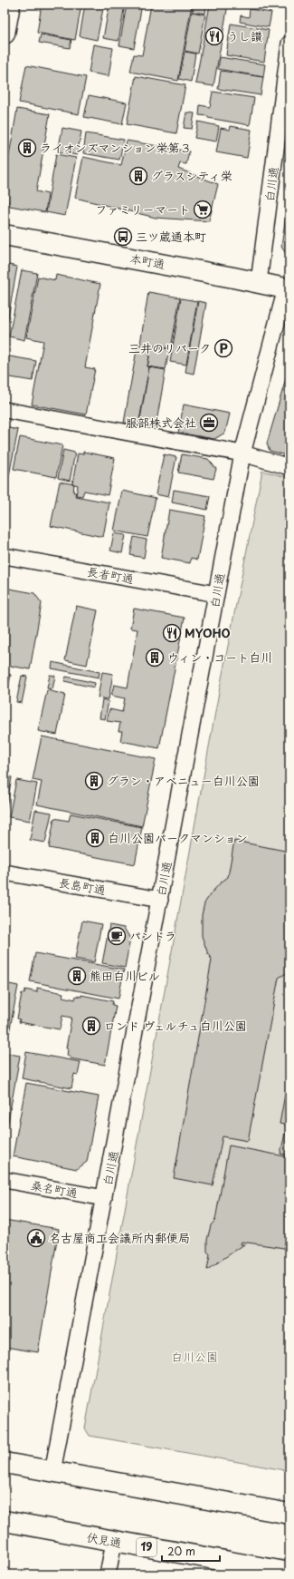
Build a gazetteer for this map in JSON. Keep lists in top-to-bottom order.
{
  "streets": {
    "main road": ["本町通", "伏見通", "19"],
    "street": [
      "白川通",
      "長者町通",
      "長島町通",
      "桑名町通"
    ]
  },
  "crossings": [
    ["白川通", "本町通"],
    ["白川通", "長者町通"],
    ["白川通", "長島町通"],
    ["白川通", "桑名町通"]
  ],
  "parks": ["白川公園"],
  "places": {
    "restaurant": ["うし讃", "MYOHO"],
    "building": [
      "ライオンズマンション栄第３",
      "グラスシティ栄",
      "ウィン・コート白川",
      "グラン・アベニュー白川公園",
      "白川公園パークマンション",
      "熊田白川ビル",
      "ロンド ヴェルチュ白川公園"
    ],
    "supermarket": ["ファミリーマート"],
    "bus stop": ["三ツ蔵通本町"],
    "parking": ["三井のリパーク"],
    "office": ["服部株式会社"],
    "cafe": ["パンドラ"],
    "public building": ["名古屋商工会議所内郵便局"]
  },
  "scale_bar": "20 m"
}
